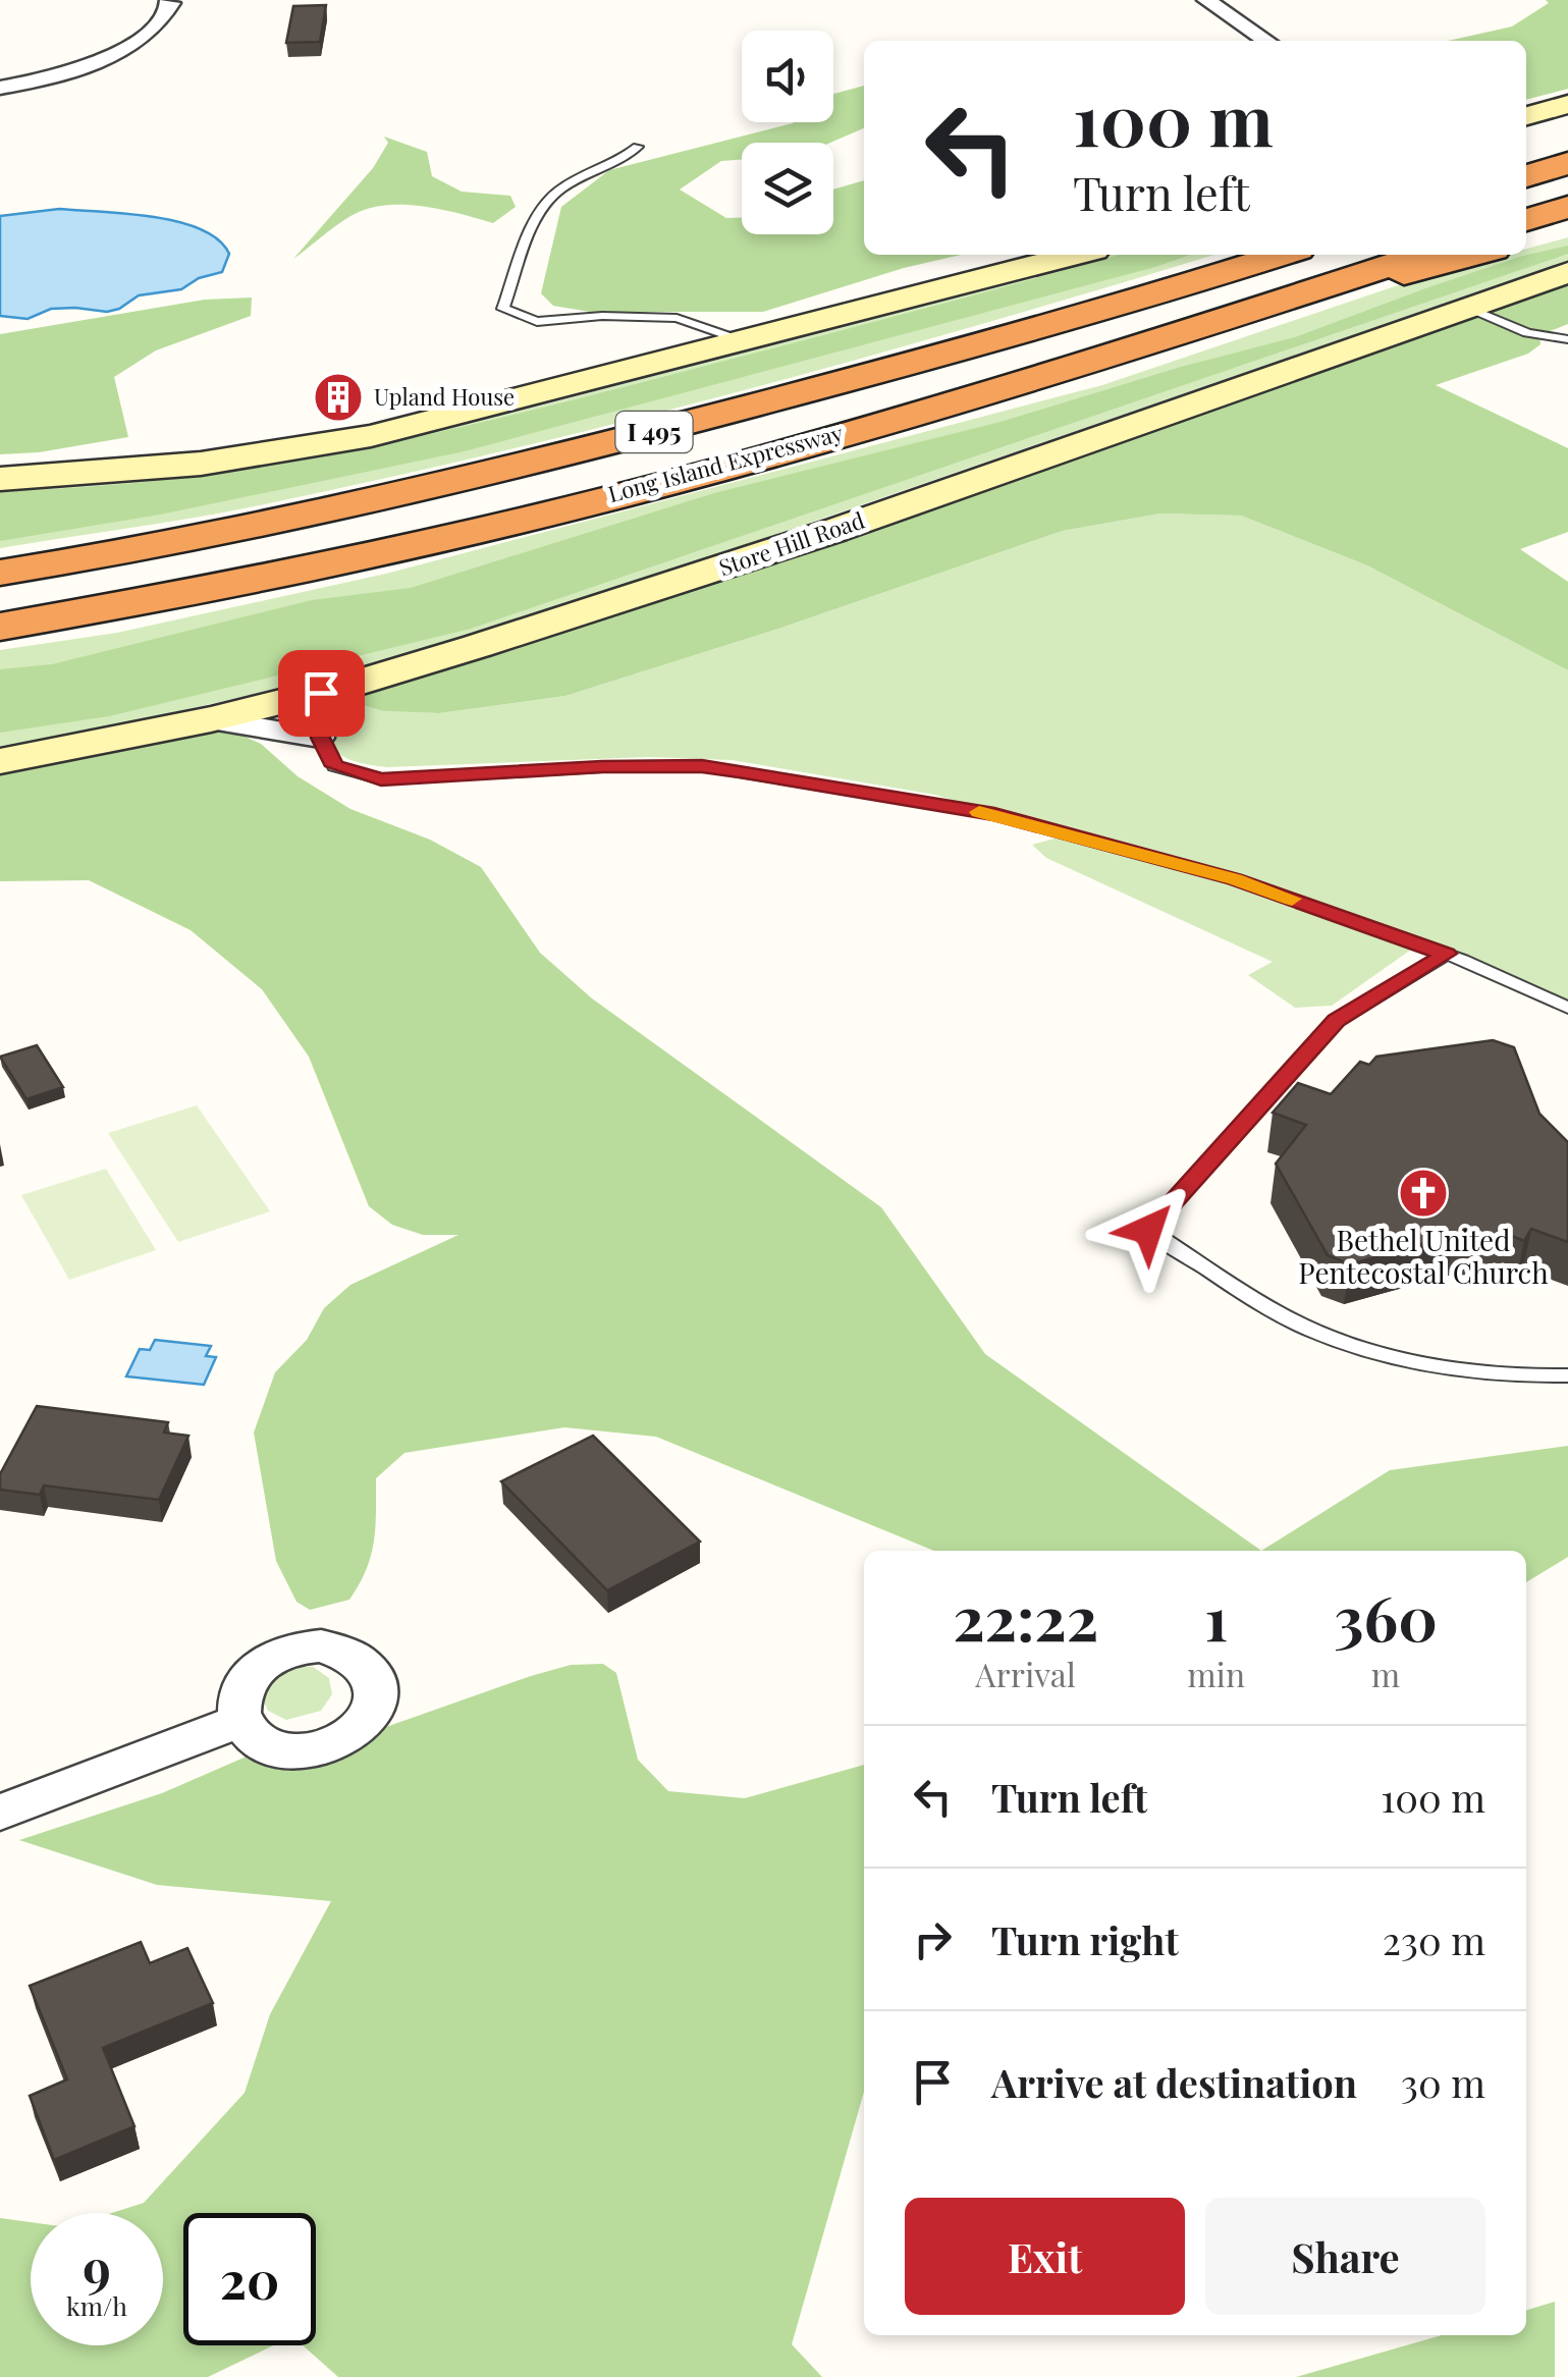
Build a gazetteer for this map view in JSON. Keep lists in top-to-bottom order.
{
  "streets": {
    "highway": ["I 495", "Long Island Expressway"],
    "main road": ["Store Hill Road"]
  },
  "places": {
    "building": ["Upland House"],
    "church": ["Bethel United Pentecostal Church"]
  },
  "page": {
    "turn": ["100 m", "Turn left"],
    "eta": [
      "22:22",
      "Arrival",
      "1",
      "min",
      "360",
      "m"
    ],
    "list": [
      {
        "name": "Turn left",
        "value": "100 m"
      },
      {
        "name": "Turn right",
        "value": "230 m"
      },
      {
        "name": "Arrive at destination",
        "value": "30 m"
      }
    ],
    "buttons": ["Exit", "Share"],
    "speed": "9 km/h",
    "limit": "20"
  }
}
